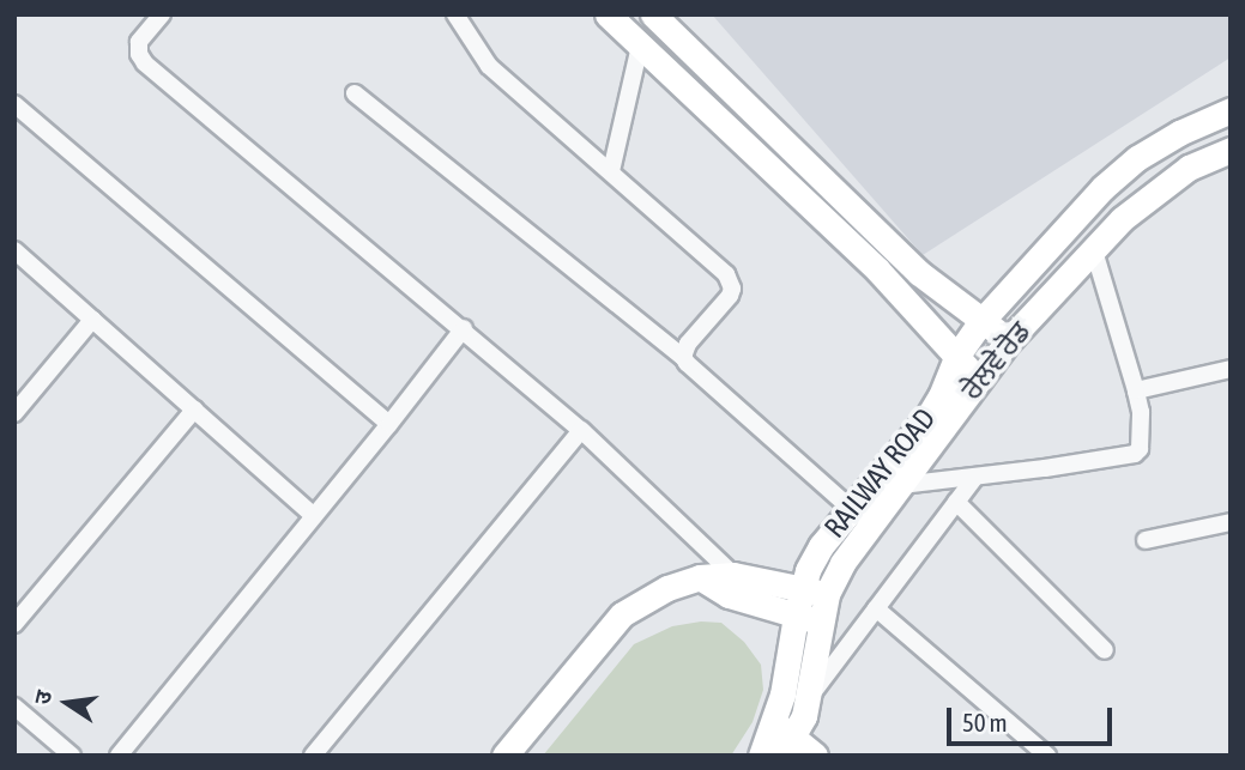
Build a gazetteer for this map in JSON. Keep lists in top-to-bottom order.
{
  "streets": {
    "main road": ["ਰੇਲਵੇ ਰੋਡ", "RAILWAY ROAD"]
  },
  "crossings": [
    ["ਰੇਲਵੇ ਰੋਡ", "RAILWAY ROAD"]
  ],
  "scale_bar": "50 m",
  "north": "left"
}
